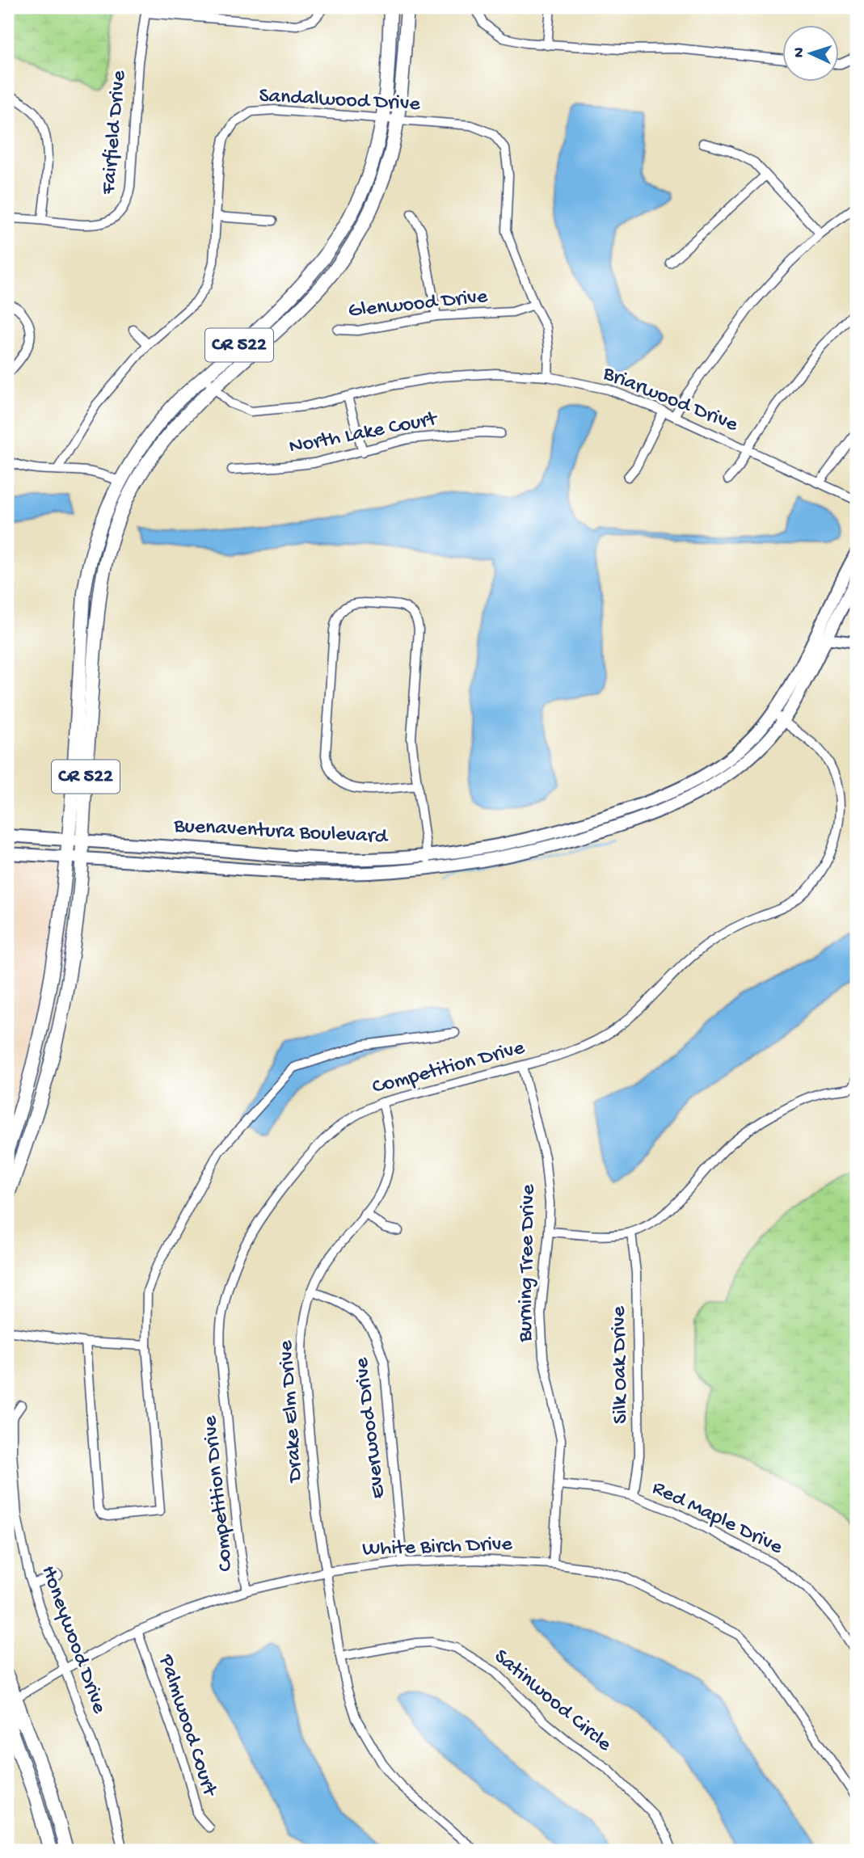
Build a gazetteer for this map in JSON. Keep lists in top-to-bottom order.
{
  "streets": {
    "main road": ["CR 522", "Buenaventura Boulevard"],
    "street": [
      "Sandalwood Drive",
      "Fairfield Drive",
      "Glenwood Drive",
      "Briarwood Drive",
      "North Lake Court",
      "Competition Drive",
      "Burning Tree Drive",
      "Silk Oak Drive",
      "Drake Elm Drive",
      "Everwood Drive",
      "Red Maple Drive",
      "White Birch Drive",
      "Honeywood Drive",
      "Satinwood Circle",
      "Palmwood Court"
    ]
  },
  "crossings": [
    ["Sandalwood Drive", "Glenwood Drive"],
    ["Sandalwood Drive", "CR 522"],
    ["Sandalwood Drive", "Briarwood Drive"],
    ["CR 522", "Briarwood Drive"],
    ["CR 522", "Buenaventura Boulevard"],
    ["Buenaventura Boulevard", "Competition Drive"],
    ["Competition Drive", "Burning Tree Drive"],
    ["Competition Drive", "Drake Elm Drive"],
    ["Competition Drive", "White Birch Drive"],
    ["Burning Tree Drive", "Red Maple Drive"],
    ["Burning Tree Drive", "White Birch Drive"],
    ["Silk Oak Drive", "Red Maple Drive"],
    ["Drake Elm Drive", "Everwood Drive"],
    ["Drake Elm Drive", "White Birch Drive"],
    ["Everwood Drive", "White Birch Drive"],
    ["White Birch Drive", "Honeywood Drive"],
    ["White Birch Drive", "Palmwood Court"]
  ],
  "north": "left"
}
